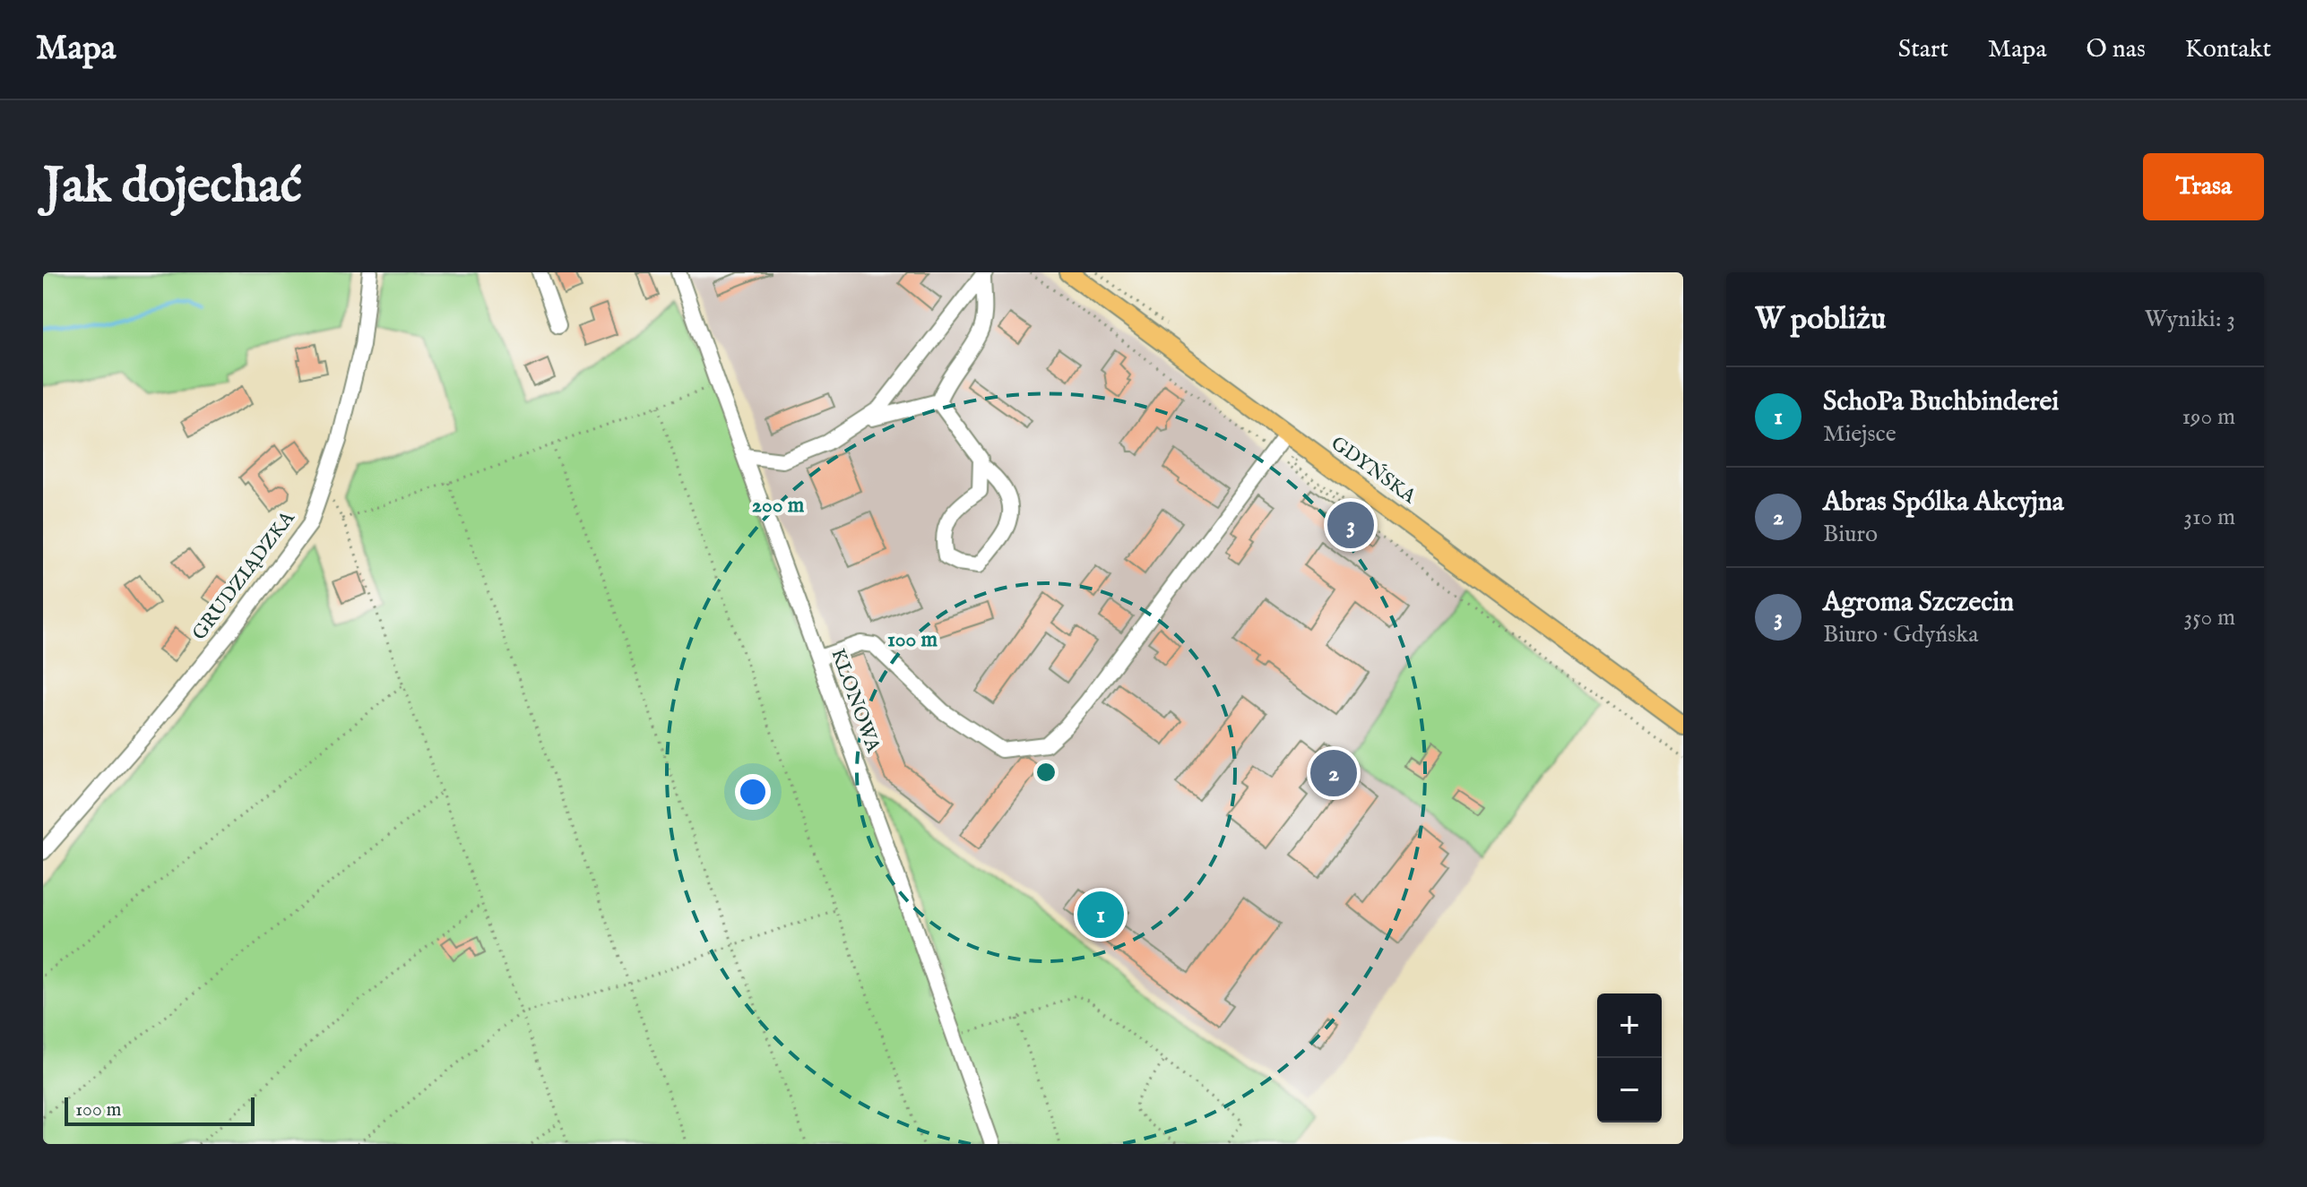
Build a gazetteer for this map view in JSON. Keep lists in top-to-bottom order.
{
  "streets": {
    "main road": ["GDYŃSKA"],
    "street": ["GRUDZIĄDZKA", "KLONOWA"]
  },
  "scale_bar": "100 m",
  "page": {
    "header": "Mapa",
    "nav": [
      "Start",
      "Mapa",
      "O nas",
      "Kontakt"
    ],
    "buttons": "Trasa",
    "title": "Jak dojechać",
    "heading": ["W pobliżu", "Wyniki: 3"],
    "list": [
      {
        "mark": "1",
        "name": "SchoPa Buchbinderei",
        "note": "Miejsce",
        "value": "190 m"
      },
      {
        "mark": "2",
        "name": "Abras Spólka Akcyjna",
        "note": "Biuro",
        "value": "310 m"
      },
      {
        "mark": "3",
        "name": "Agroma Szczecin",
        "note": "Biuro · Gdyńska",
        "value": "350 m"
      }
    ],
    "pins": ["3", "2", "1"],
    "map_buttons": ["+", "−"],
    "scale": "100 m"
  },
  "rings": ["200 m", "100 m"]
}
